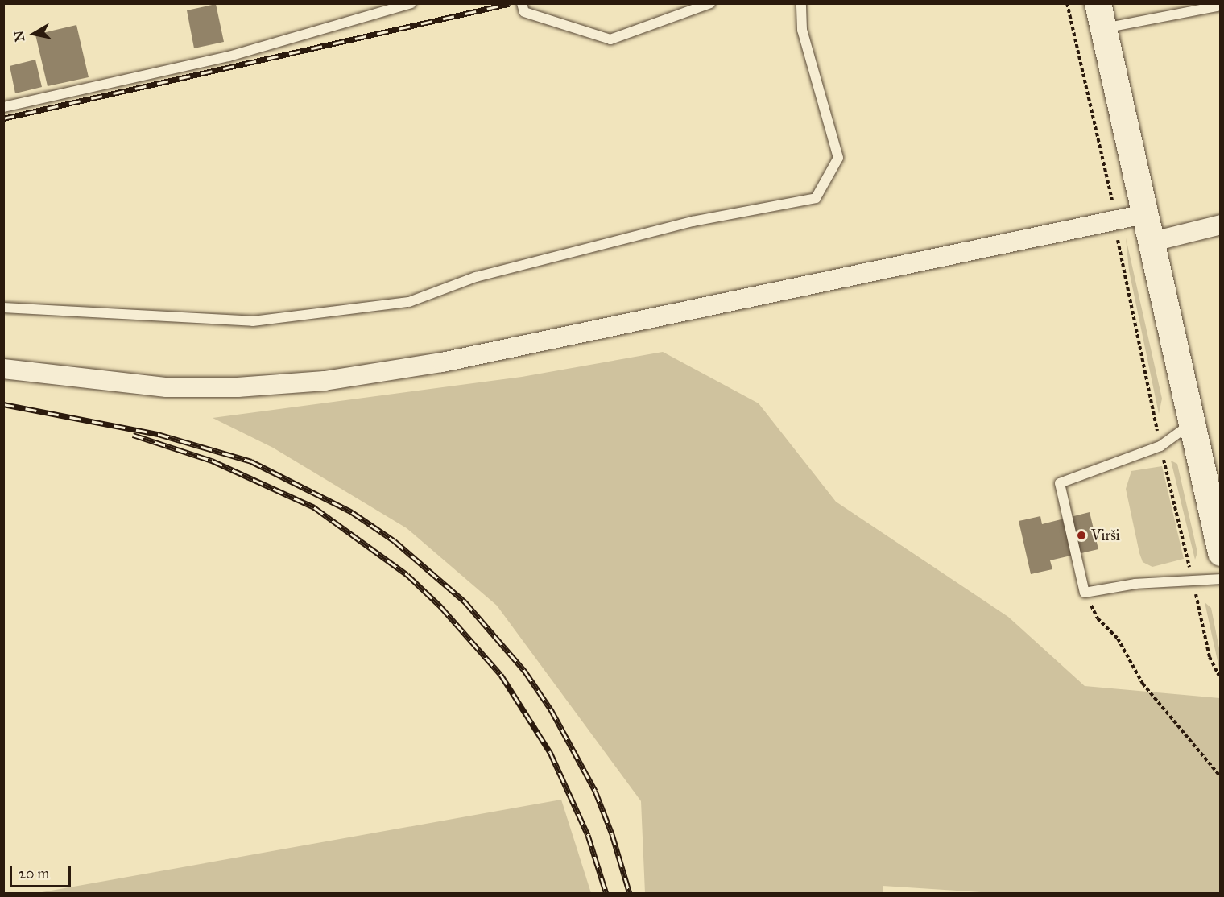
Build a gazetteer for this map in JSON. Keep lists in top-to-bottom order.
{
  "places": ["Virši"],
  "scale_bar": "20 m",
  "north": "left"
}
